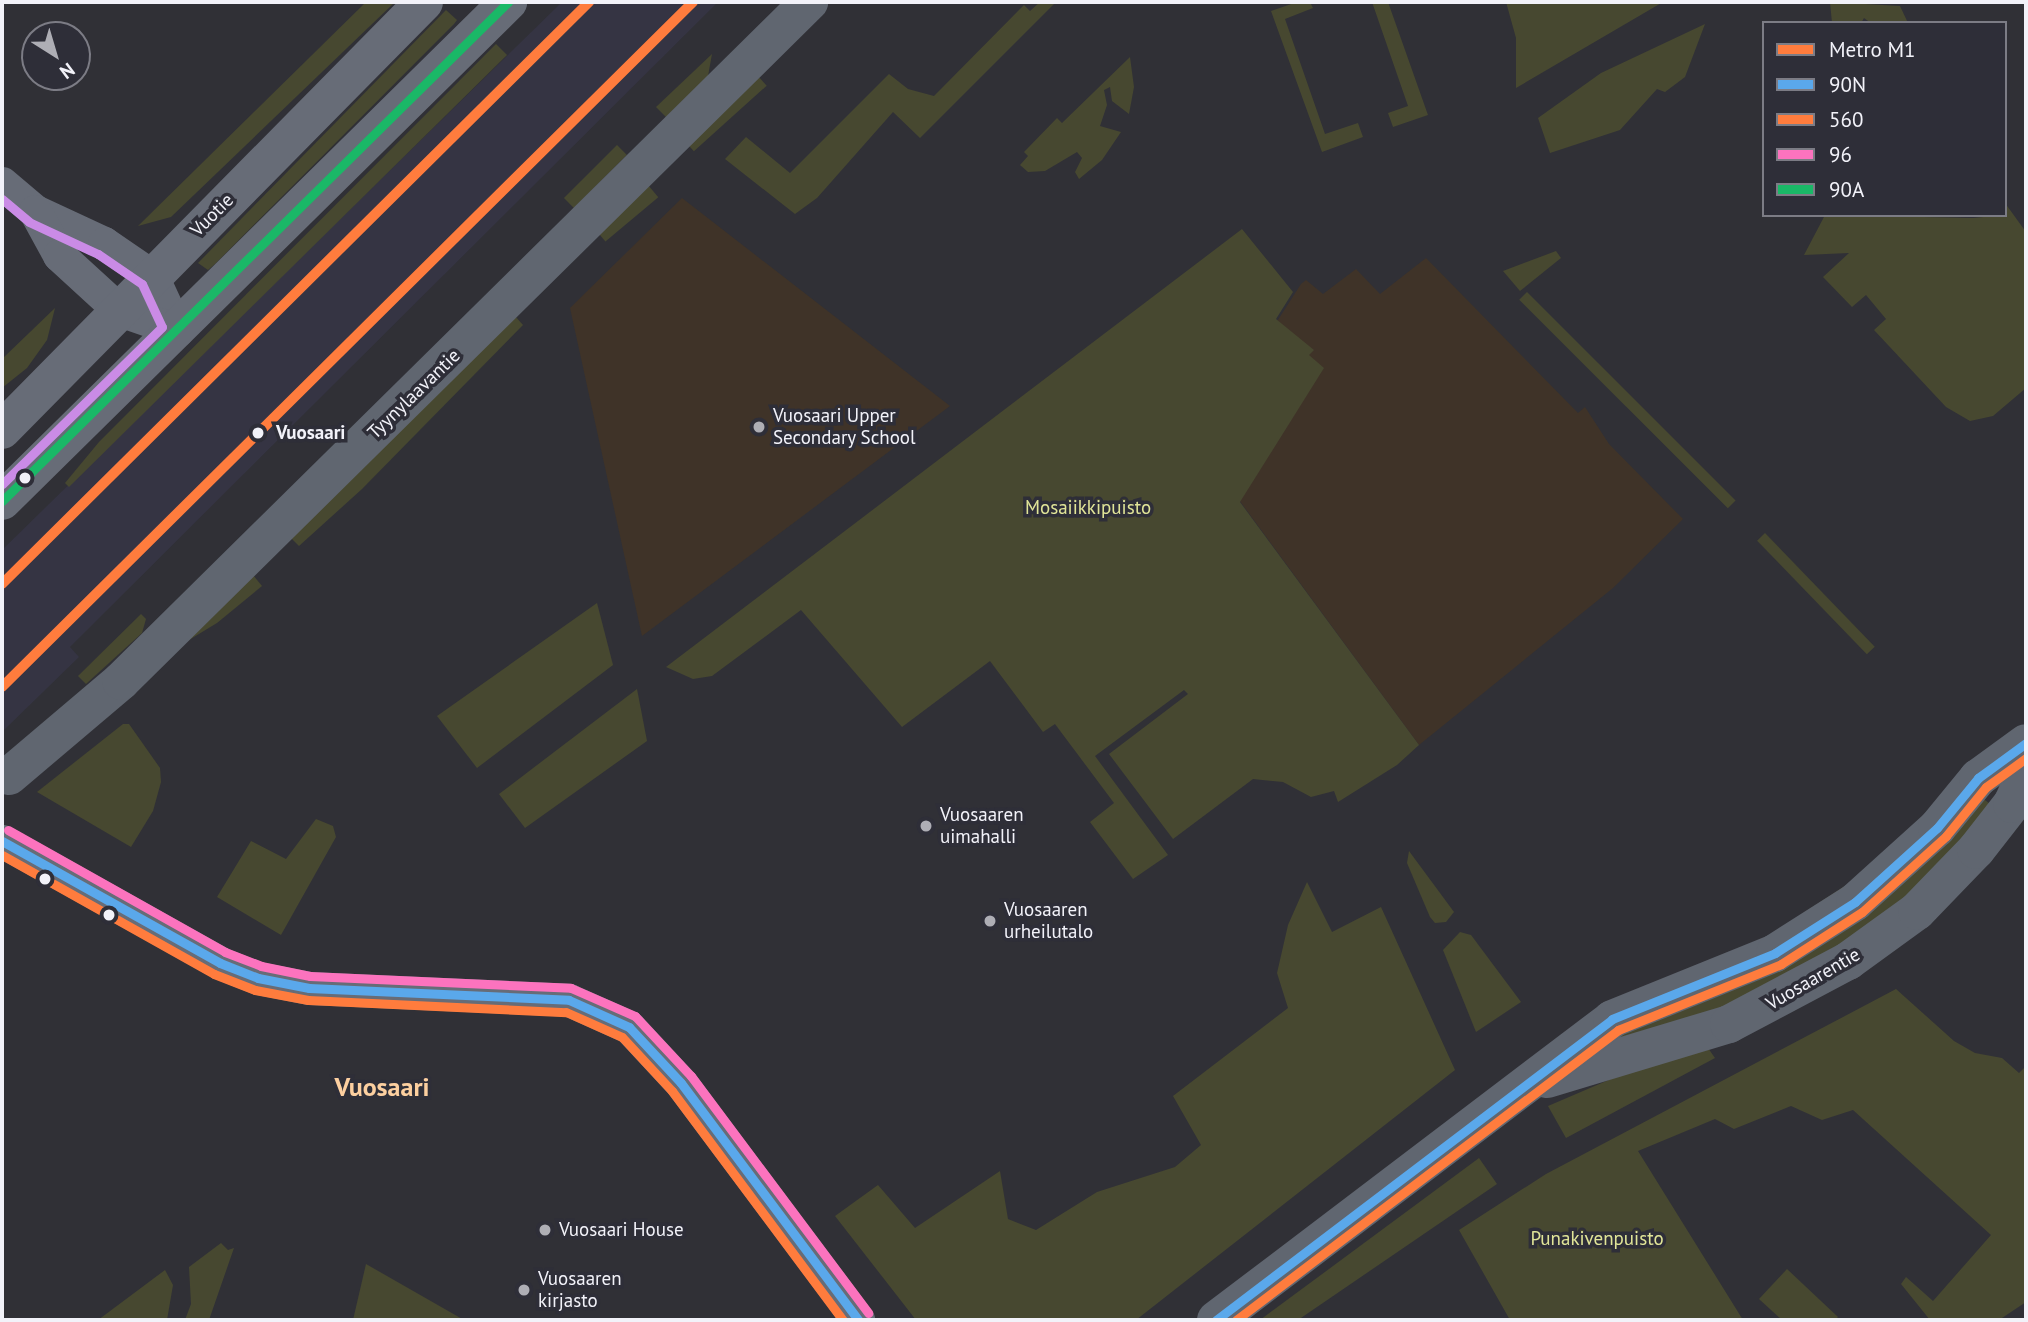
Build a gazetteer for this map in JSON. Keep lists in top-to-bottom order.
{
  "streets": {
    "main road": ["Vuotie"],
    "street": ["Tyynylaavantie", "Vuosaarentie"]
  },
  "districts": ["Vuosaari"],
  "parks": ["Mosaiikkipuisto", "Punakivenpuisto"],
  "places": [
    "Vuosaari Upper Secondary School",
    "Vuosaari",
    "Vuosaaren uimahalli",
    "Vuosaaren urheilutalo",
    "Vuosaari House",
    "Vuosaaren kirjasto"
  ],
  "lines": [
    "metro line M1",
    "transit line 90A",
    "transit line 90N",
    "transit line 560",
    "transit line 96"
  ],
  "legend": [
    "Metro M1",
    "90N",
    "560",
    "96",
    "90A"
  ],
  "north": "bottom right"
}
